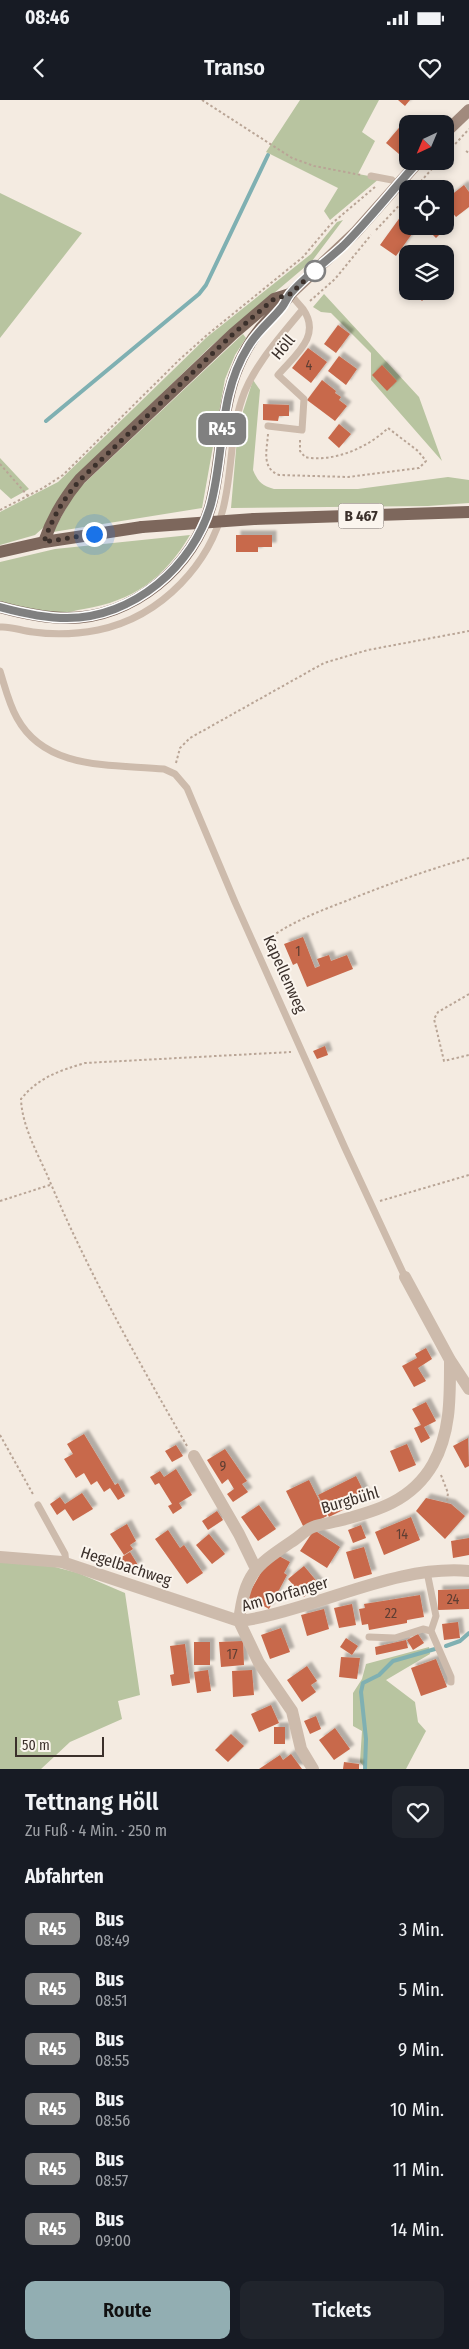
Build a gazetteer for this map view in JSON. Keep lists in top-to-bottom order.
{
  "streets": {
    "main road": ["B 467"],
    "street": [
      "Kapellenweg",
      "Burgbühl",
      "Hegelbachweg",
      "Am Dorfanger"
    ],
    "lane": ["Höll"]
  },
  "crossings": [
    ["Kapellenweg", "Burgbühl"],
    ["Burgbühl", "Hegelbachweg"],
    ["Burgbühl", "Am Dorfanger"],
    ["Hegelbachweg", "Am Dorfanger"]
  ],
  "lines": ["bus line R45"],
  "house_numbers": [
    "4",
    "1",
    "9",
    "14",
    "24",
    "22",
    "17"
  ],
  "scale_bar": "50 m",
  "north": "bottom left",
  "page": {
    "status": "08:46",
    "header": "Transo",
    "on_map": "R45",
    "scale": "50 m",
    "heading": [
      ["Tettnang Höll", "Zu Fuß · 4 Min. · 250 m"],
      "Abfahrten"
    ],
    "list": [
      {
        "mark": "R45",
        "name": "Bus",
        "note": "08:49",
        "value": "3 Min."
      },
      {
        "mark": "R45",
        "name": "Bus",
        "note": "08:51",
        "value": "5 Min."
      },
      {
        "mark": "R45",
        "name": "Bus",
        "note": "08:55",
        "value": "9 Min."
      },
      {
        "mark": "R45",
        "name": "Bus",
        "note": "08:56",
        "value": "10 Min."
      },
      {
        "mark": "R45",
        "name": "Bus",
        "note": "08:57",
        "value": "11 Min."
      },
      {
        "mark": "R45",
        "name": "Bus",
        "note": "09:00",
        "value": "14 Min."
      }
    ],
    "buttons": ["Route", "Tickets"]
  }
}
